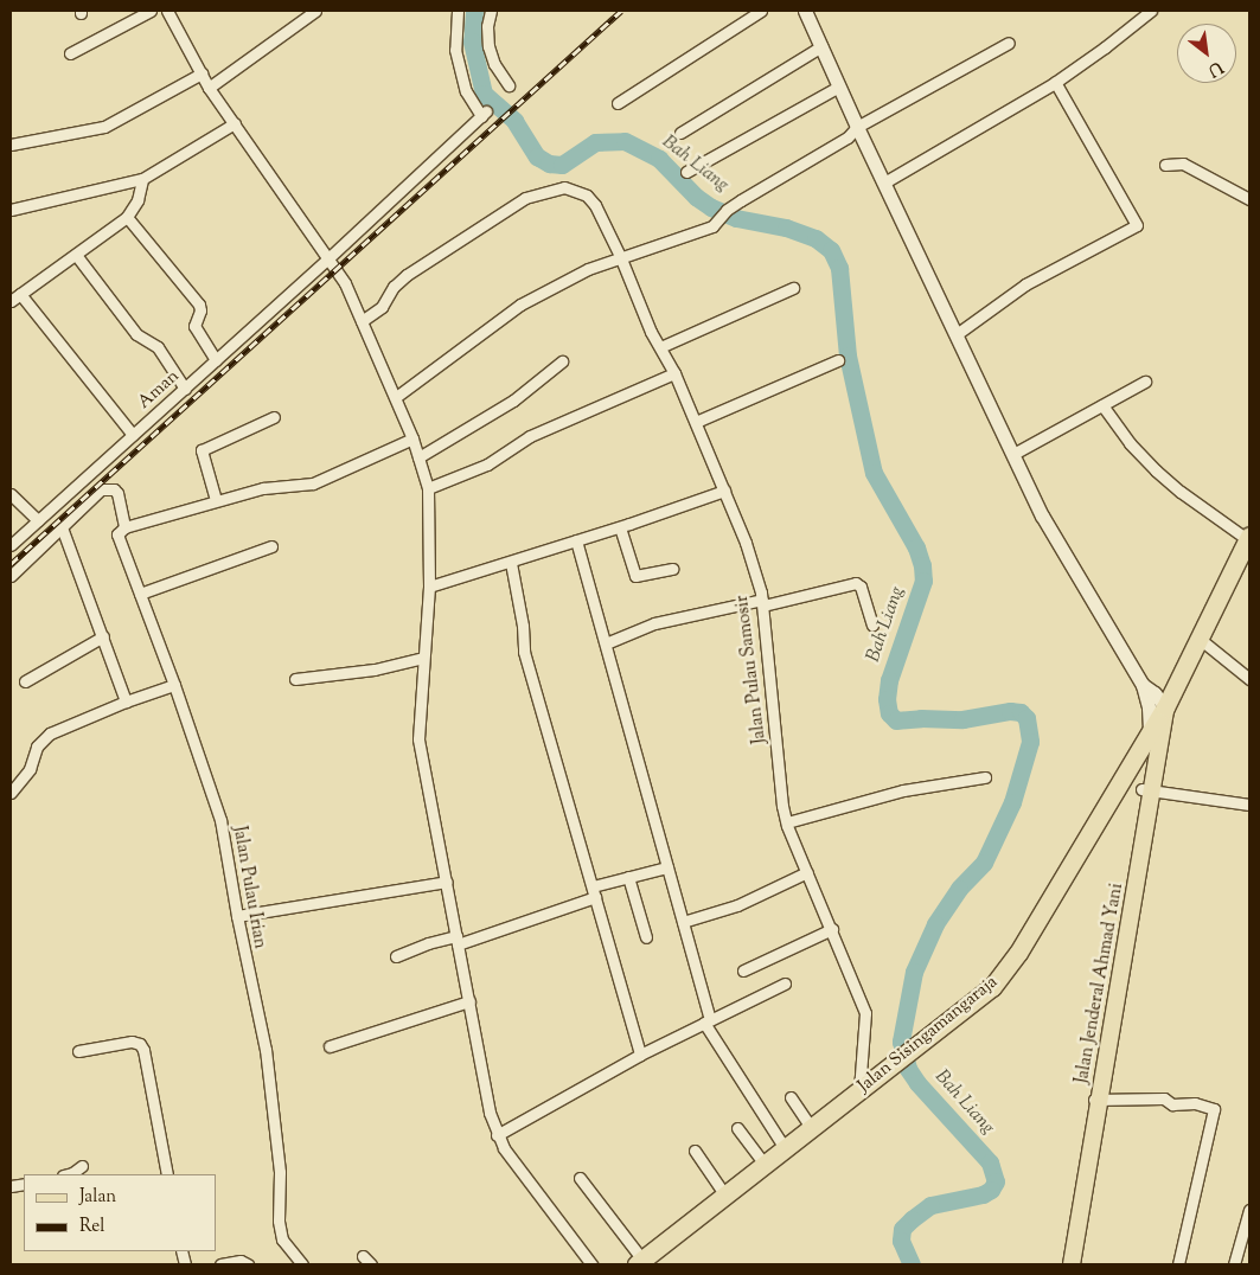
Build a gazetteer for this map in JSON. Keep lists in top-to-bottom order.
{
  "streets": {
    "highway": ["Jalan Sisingamangaraja"],
    "main road": ["Jalan Jenderal Ahmad Yani"],
    "street": ["Aman", "Jalan Pulau Samosir", "Jalan Pulau Irian"]
  },
  "crossings": [
    ["Jalan Pulau Samosir", "Jalan Sisingamangaraja"],
    ["Jalan Jenderal Ahmad Yani", "Jalan Sisingamangaraja"]
  ],
  "water": ["Bah Liang"],
  "legend": ["Jalan", "Rel"],
  "north": "bottom right"
}
